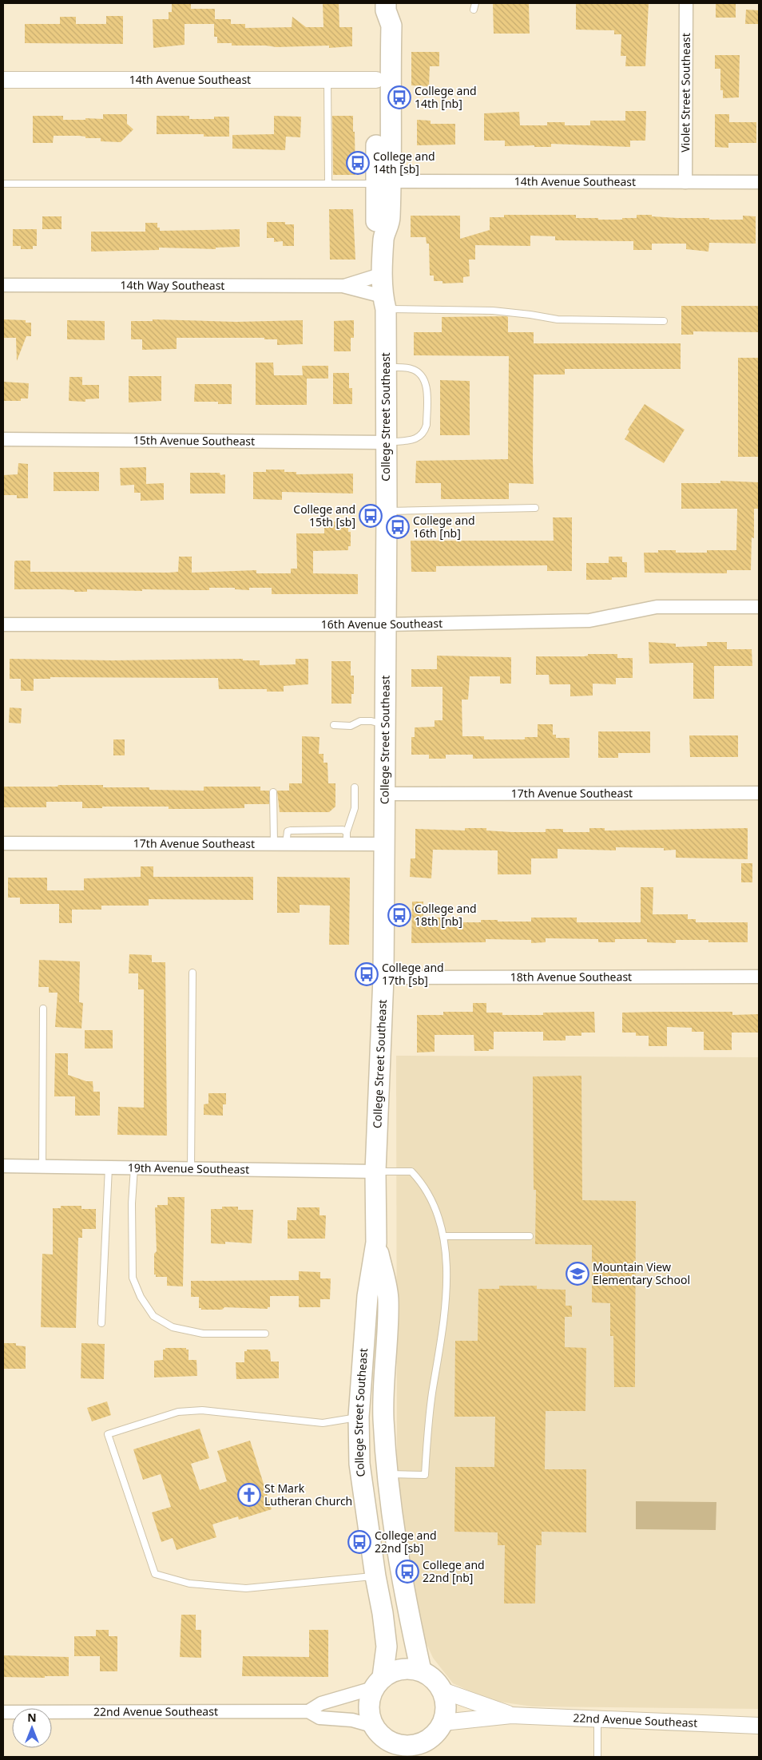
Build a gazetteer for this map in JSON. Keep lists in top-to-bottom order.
{
  "streets": {
    "main road": ["College Street Southeast"],
    "street": [
      "14th Avenue Southeast",
      "Violet Street Southeast",
      "14th Way Southeast",
      "15th Avenue Southeast",
      "16th Avenue Southeast",
      "17th Avenue Southeast",
      "18th Avenue Southeast",
      "19th Avenue Southeast",
      "22nd Avenue Southeast"
    ]
  },
  "crossings": [
    ["14th Avenue Southeast", "Violet Street Southeast"],
    ["14th Avenue Southeast", "College Street Southeast"],
    ["14th Way Southeast", "College Street Southeast"],
    ["College Street Southeast", "15th Avenue Southeast"],
    ["College Street Southeast", "16th Avenue Southeast"],
    ["College Street Southeast", "17th Avenue Southeast"],
    ["College Street Southeast", "18th Avenue Southeast"],
    ["College Street Southeast", "19th Avenue Southeast"],
    ["College Street Southeast", "22nd Avenue Southeast"]
  ],
  "places": {
    "bus stop": [
      "College and 14th [nb]",
      "College and 14th [sb]",
      "College and 15th [sb]",
      "College and 16th [nb]",
      "College and 18th [nb]",
      "College and 17th [sb]",
      "College and 22nd [sb]",
      "College and 22nd [nb]"
    ],
    "school or university": ["Mountain View Elementary School"],
    "church": ["St Mark Lutheran Church"]
  },
  "north": "top"
}
